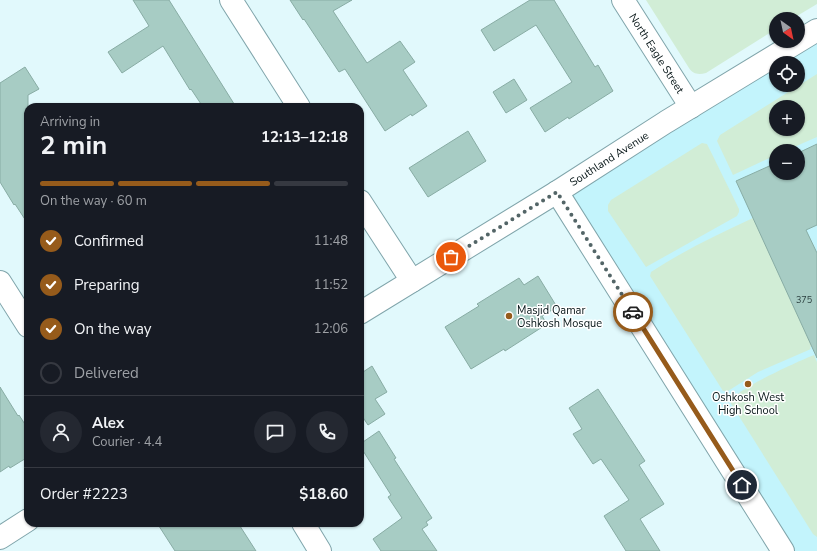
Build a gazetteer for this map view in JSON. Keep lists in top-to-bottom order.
{
  "streets": {
    "street": ["North Eagle Street", "Southland Avenue"]
  },
  "crossings": [
    ["North Eagle Street", "Southland Avenue"]
  ],
  "places": ["Masjid Qamar Oshkosh Mosque", "Oshkosh West High School"],
  "house_numbers": ["375"],
  "north": "bottom right",
  "page": {
    "map_buttons": ["+", "−"],
    "heading": ["2 min", "Arriving in", "12:13–12:18"],
    "panel": [
      "Alex",
      "Courier · 4.4",
      "Order #2223",
      "$18.60"
    ],
    "bar": "On the way · 60 m",
    "list": [
      ["Confirmed", "11:48"],
      ["Preparing", "11:52"],
      ["On the way", "12:06"],
      "Delivered"
    ]
  }
}
